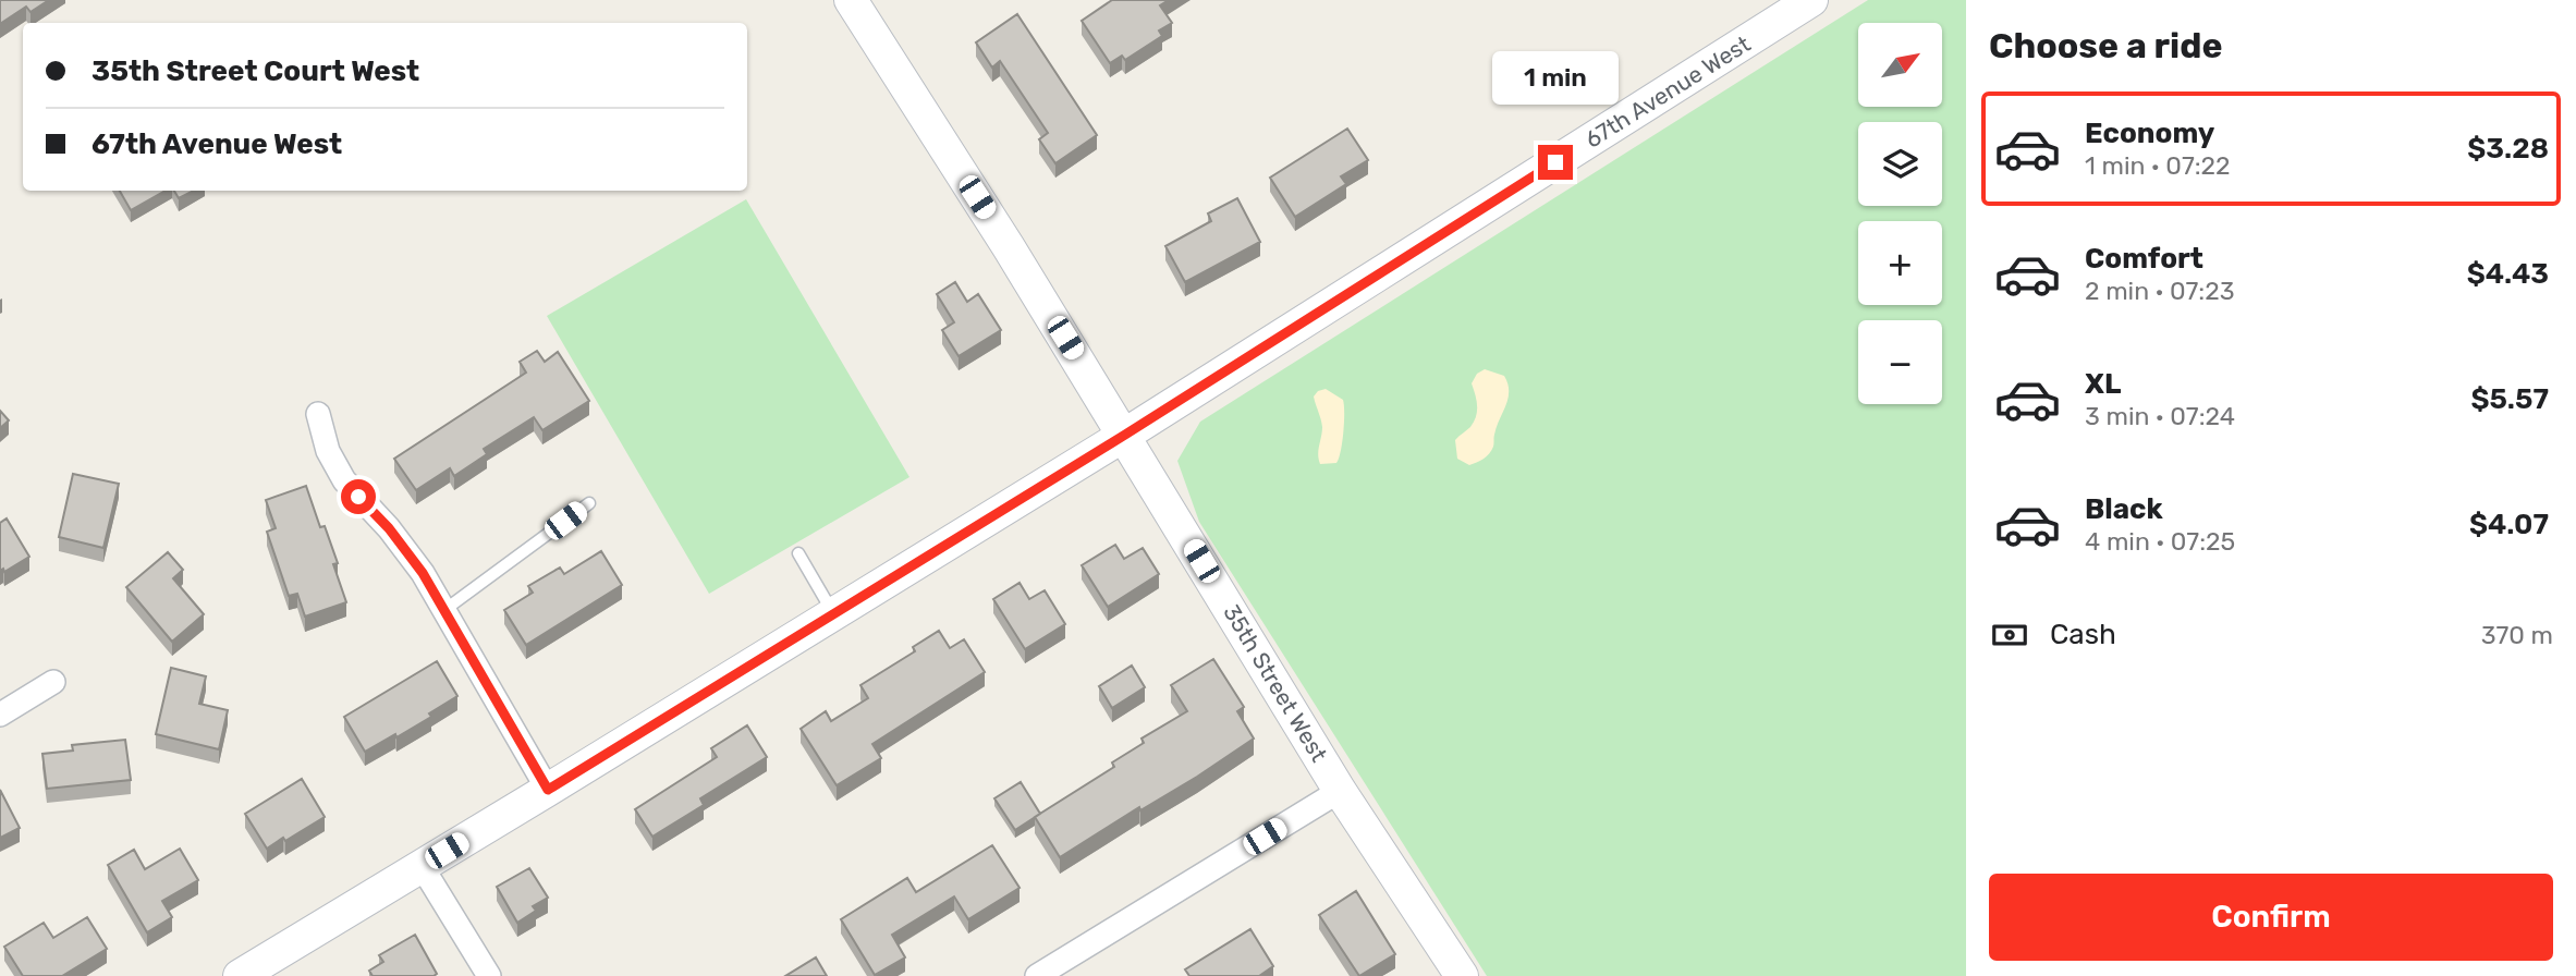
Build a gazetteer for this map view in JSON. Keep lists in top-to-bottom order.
{
  "streets": {
    "street": ["67th Avenue West", "35th Street West"]
  },
  "crossings": [
    ["67th Avenue West", "35th Street West"]
  ],
  "north": "top right",
  "page": {
    "heading": "Choose a ride",
    "map_buttons": ["+", "−"],
    "banner": ["35th Street Court West", "67th Avenue West"],
    "bubble": "1 min",
    "list": [
      {
        "name": "Economy",
        "note": "1 min · 07:22",
        "value": "$3.28"
      },
      {
        "name": "Comfort",
        "note": "2 min · 07:23",
        "value": "$4.43"
      },
      {
        "name": "XL",
        "note": "3 min · 07:24",
        "value": "$5.57"
      },
      {
        "name": "Black",
        "note": "4 min · 07:25",
        "value": "$4.07"
      }
    ],
    "pay": ["Cash", "370 m"],
    "buttons": "Confirm"
  }
}
